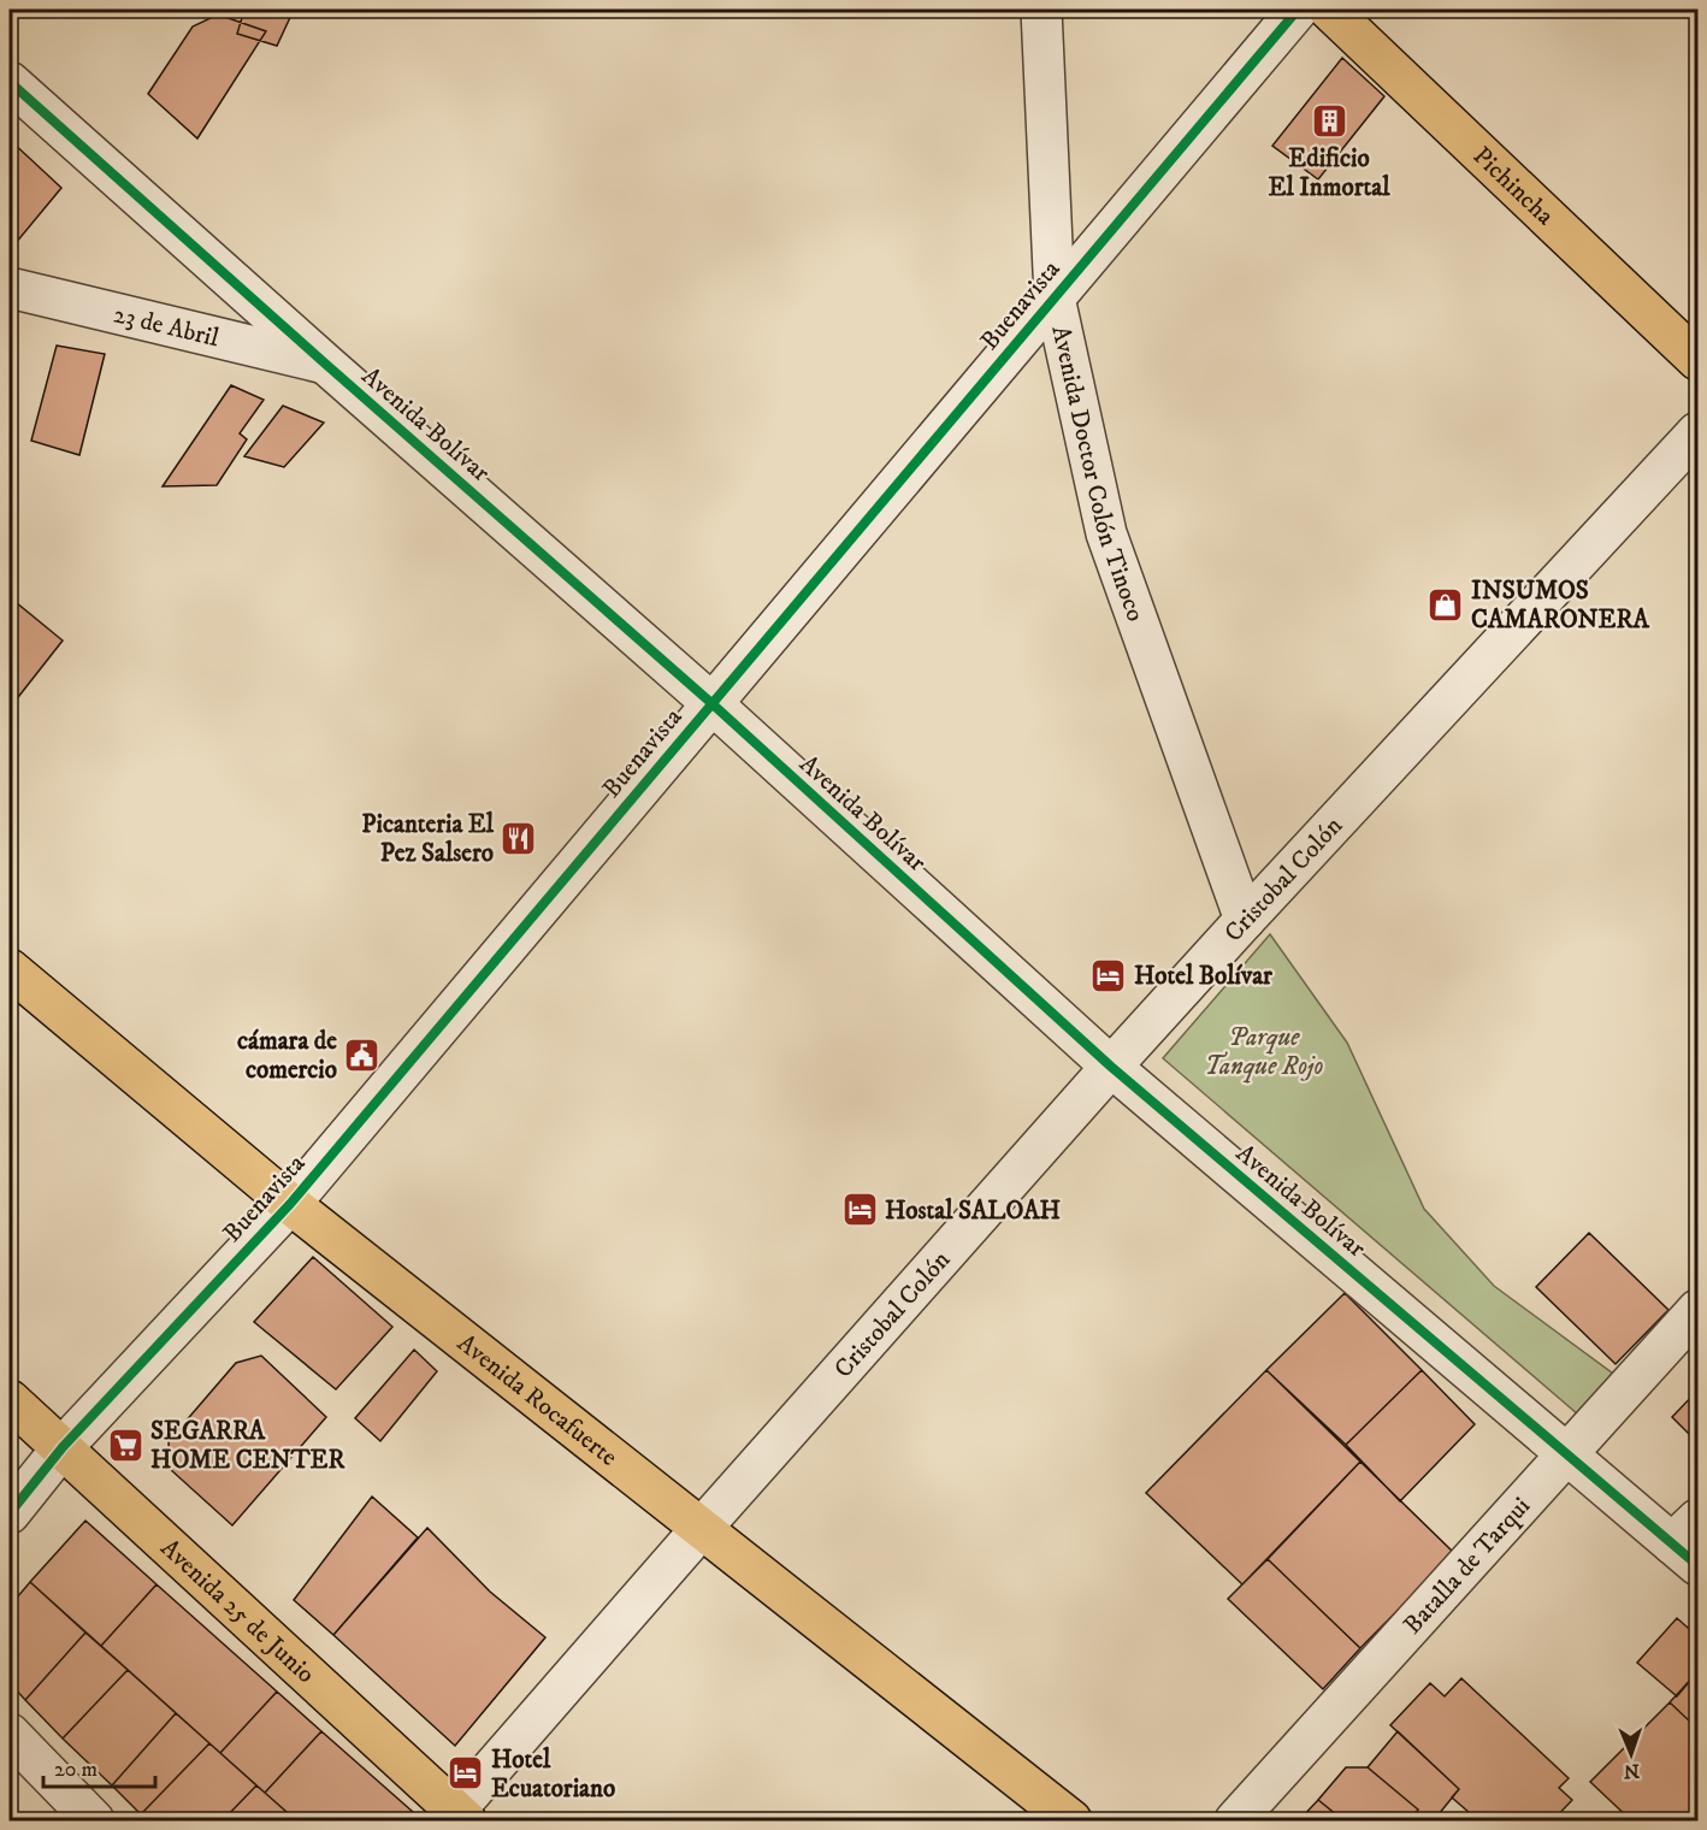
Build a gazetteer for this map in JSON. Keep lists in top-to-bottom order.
{
  "streets": {
    "main road": ["Pichincha", "Avenida Rocafuerte", "Avenida 25 de Junio"],
    "street": [
      "Buenavista",
      "23 de Abril",
      "Avenida Bolívar",
      "Avenida Doctor Colón Tinoco",
      "Cristobal Colón",
      "Batalla de Tarqui"
    ]
  },
  "crossings": [
    ["Buenavista", "Avenida Bolívar"],
    ["Buenavista", "Avenida Doctor Colón Tinoco"],
    ["Buenavista", "Avenida Rocafuerte"],
    ["Buenavista", "Avenida 25 de Junio"],
    ["23 de Abril", "Avenida Bolívar"],
    ["Avenida Bolívar", "Cristobal Colón"],
    ["Avenida Bolívar", "Batalla de Tarqui"],
    ["Avenida Doctor Colón Tinoco", "Cristobal Colón"],
    ["Cristobal Colón", "Avenida Rocafuerte"],
    ["Cristobal Colón", "Avenida 25 de Junio"]
  ],
  "parks": ["Parque Tanque Rojo"],
  "places": {
    "building": ["Edificio El Inmortal"],
    "shop": ["INSUMOS CAMARONERA"],
    "restaurant": ["Picanteria El Pez Salsero"],
    "hotel": ["Hotel Bolívar", "Hostal SALOAH", "Hotel Ecuatoriano"],
    "public building": ["cámara de comercio"],
    "supermarket": ["SEGARRA HOME CENTER"]
  },
  "scale_bar": "20 m",
  "north": "bottom"
}
